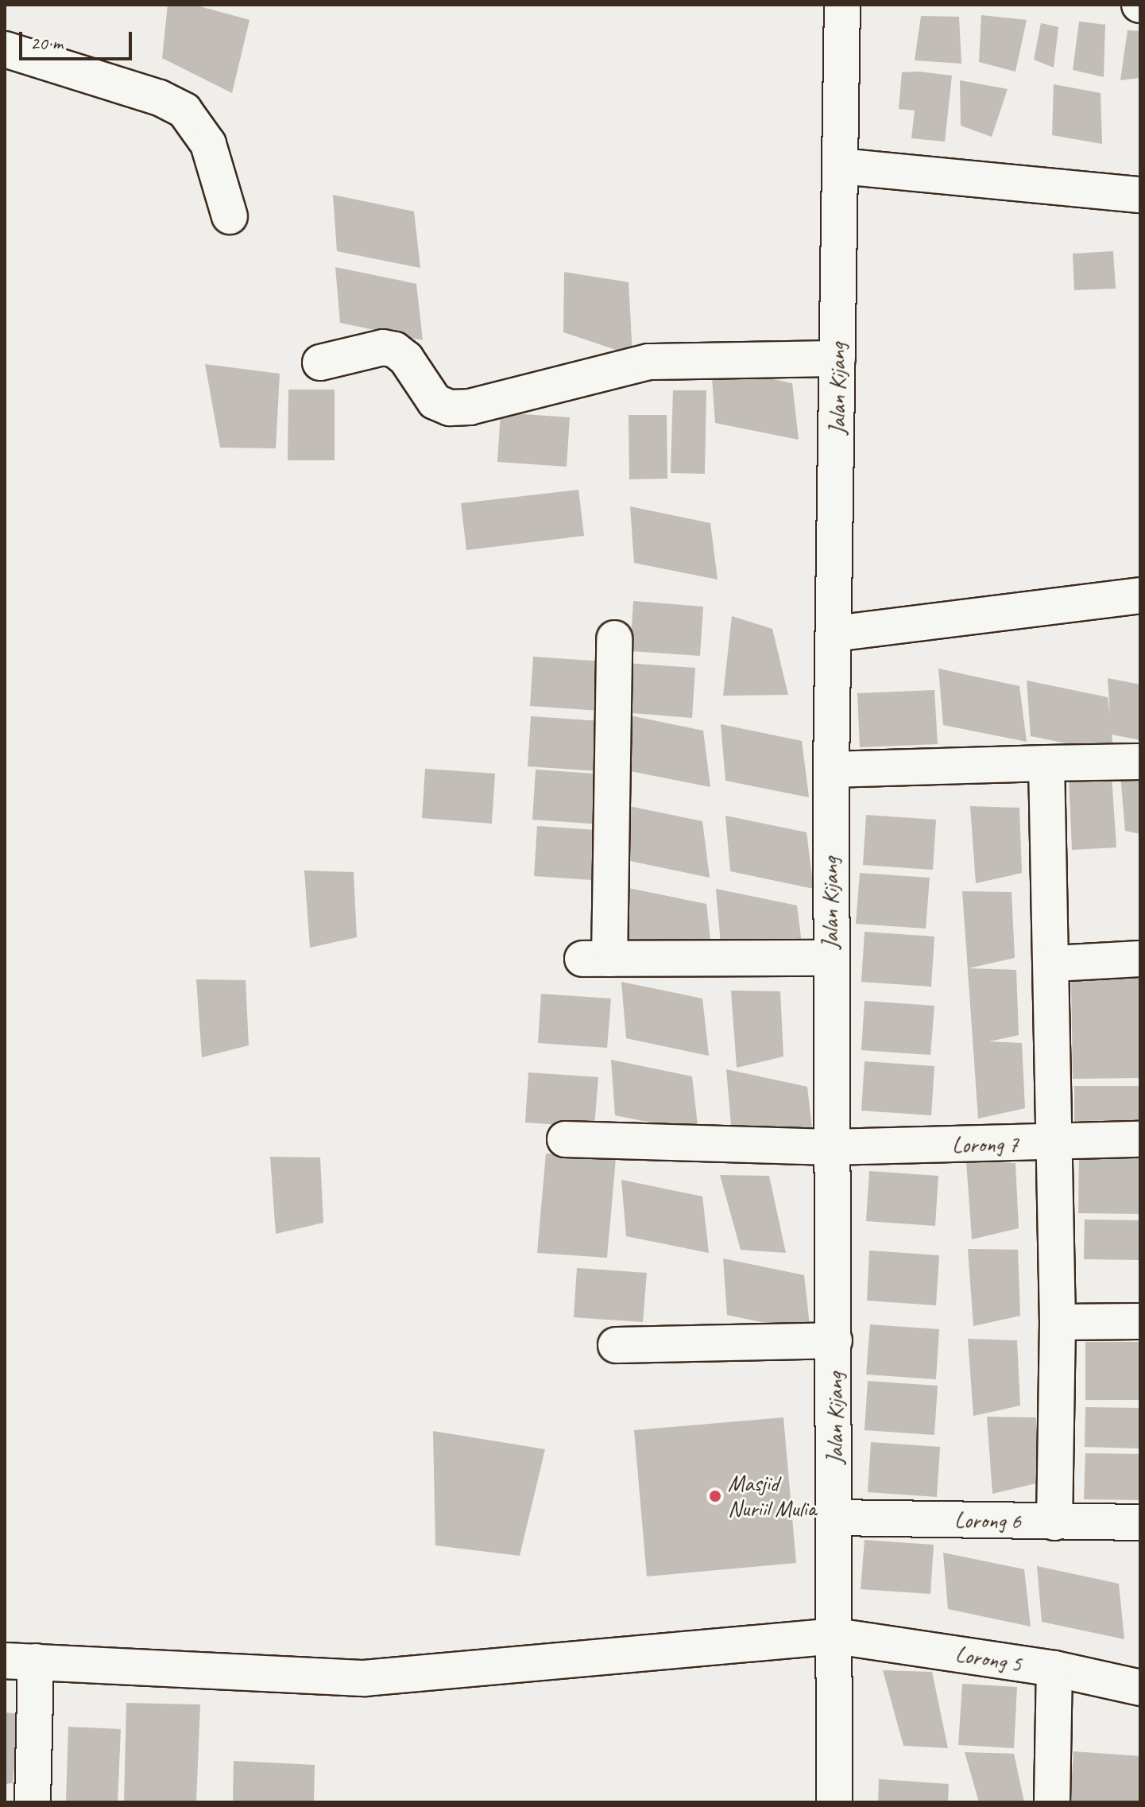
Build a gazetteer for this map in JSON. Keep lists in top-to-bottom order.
{
  "streets": {
    "street": [
      "Jalan Kijang",
      "Lorong 7",
      "Lorong 6",
      "Lorong 5"
    ]
  },
  "crossings": [
    ["Jalan Kijang", "Lorong 7"],
    ["Jalan Kijang", "Lorong 6"],
    ["Jalan Kijang", "Lorong 5"]
  ],
  "places": ["Masjid Nuriil Mulia"],
  "scale_bar": "20 m"
}
